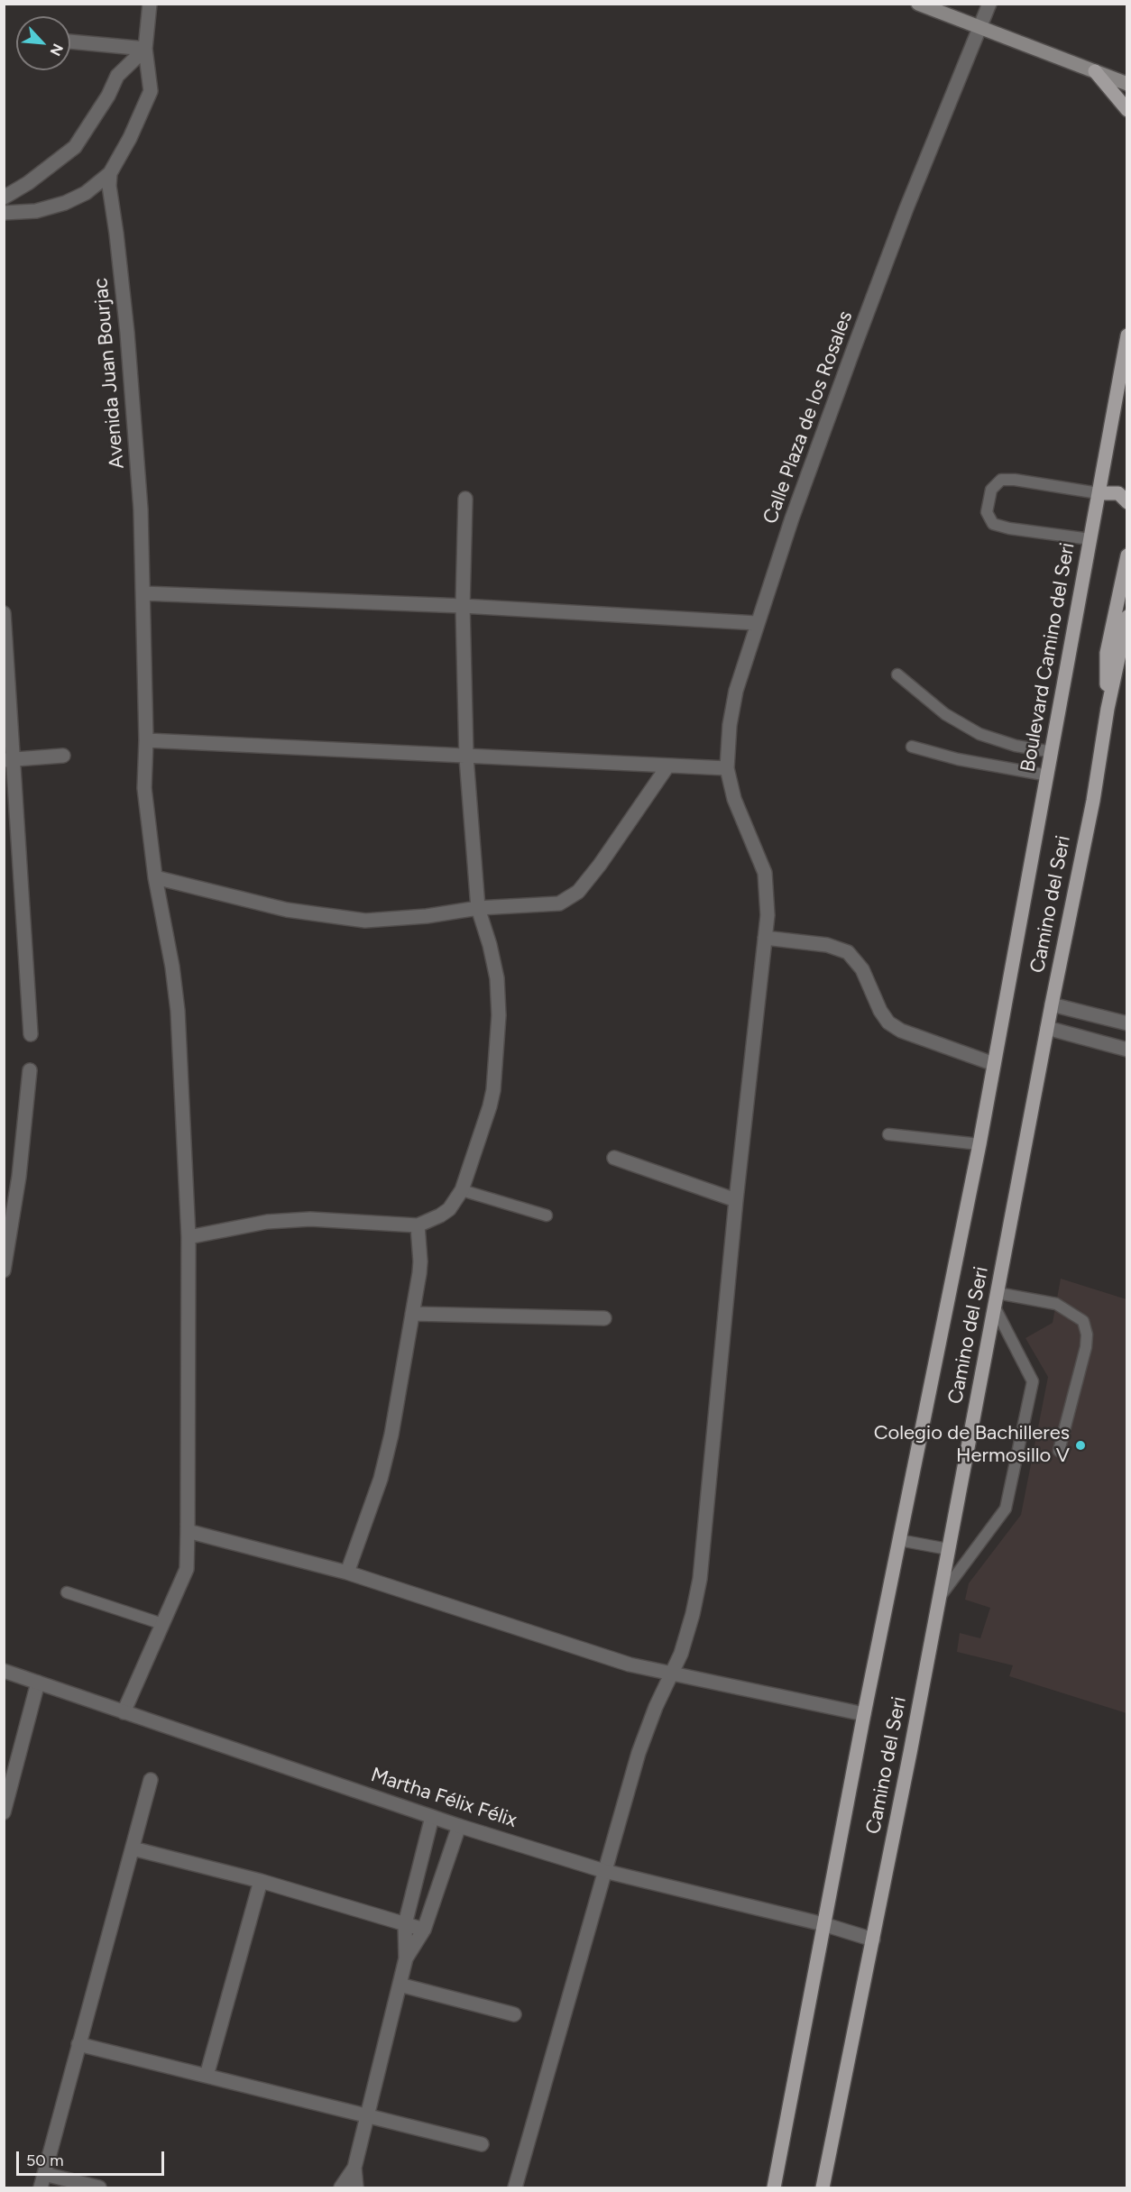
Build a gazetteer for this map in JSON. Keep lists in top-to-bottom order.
{
  "streets": {
    "main road": ["Boulevard Camino del Seri", "Camino del Seri"],
    "street": ["Avenida Juan Bourjac", "Calle Plaza de los Rosales", "Martha Félix Félix"]
  },
  "crossings": [
    ["Avenida Juan Bourjac", "Martha Félix Félix"],
    ["Calle Plaza de los Rosales", "Martha Félix Félix"],
    ["Boulevard Camino del Seri", "Camino del Seri"],
    ["Camino del Seri", "Martha Félix Félix"]
  ],
  "places": ["Colegio de Bachilleres Hermosillo V"],
  "scale_bar": "50 m",
  "north": "bottom right"
}
